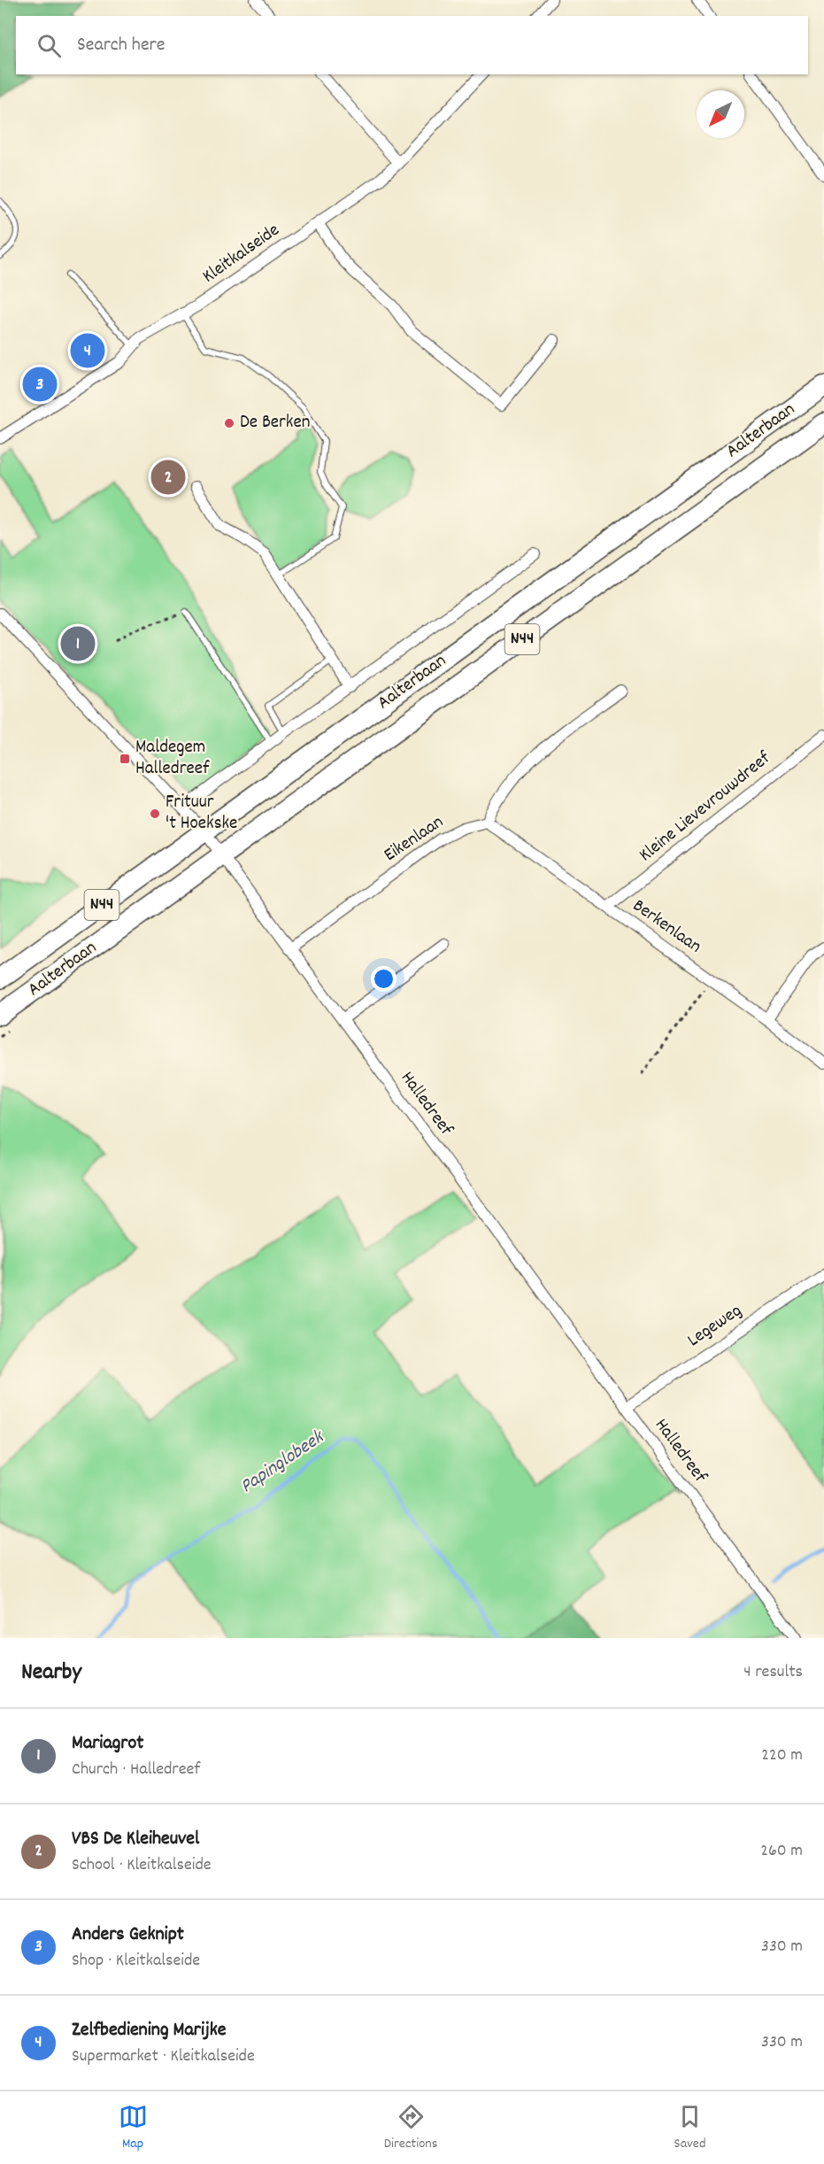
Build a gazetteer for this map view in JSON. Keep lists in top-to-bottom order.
{
  "streets": {
    "highway": ["Aalterbaan", "N44"],
    "street": [
      "Kleitkalseide",
      "Kleine Lievevrouwdreef",
      "Eikenlaan",
      "Berkenlaan",
      "Halledreef",
      "Legeweg"
    ]
  },
  "crossings": [
    ["Aalterbaan", "Halledreef"],
    ["Kleine Lievevrouwdreef", "Berkenlaan"],
    ["Eikenlaan", "Berkenlaan"],
    ["Eikenlaan", "Halledreef"],
    ["Halledreef", "Legeweg"]
  ],
  "water": ["Papinglobeek"],
  "places": {
    "other": ["De Berken", "Frituur 't Hoekske"],
    "transit": ["Maldegem Halledreef"]
  },
  "north": "bottom left",
  "page": {
    "search": "Search here",
    "pins": [
      "4",
      "3",
      "2",
      "1"
    ],
    "heading": ["Nearby", "4 results"],
    "list": [
      {
        "mark": "1",
        "name": "Mariagrot",
        "note": "Church · Halledreef",
        "value": "220 m"
      },
      {
        "mark": "2",
        "name": "VBS De Kleiheuvel",
        "note": "School · Kleitkalseide",
        "value": "260 m"
      },
      {
        "mark": "3",
        "name": "Anders Geknipt",
        "note": "Shop · Kleitkalseide",
        "value": "330 m"
      },
      {
        "mark": "4",
        "name": "Zelfbediening Marijke",
        "note": "Supermarket · Kleitkalseide",
        "value": "330 m"
      }
    ],
    "nav": ["Map", "Directions", "Saved"]
  }
}
